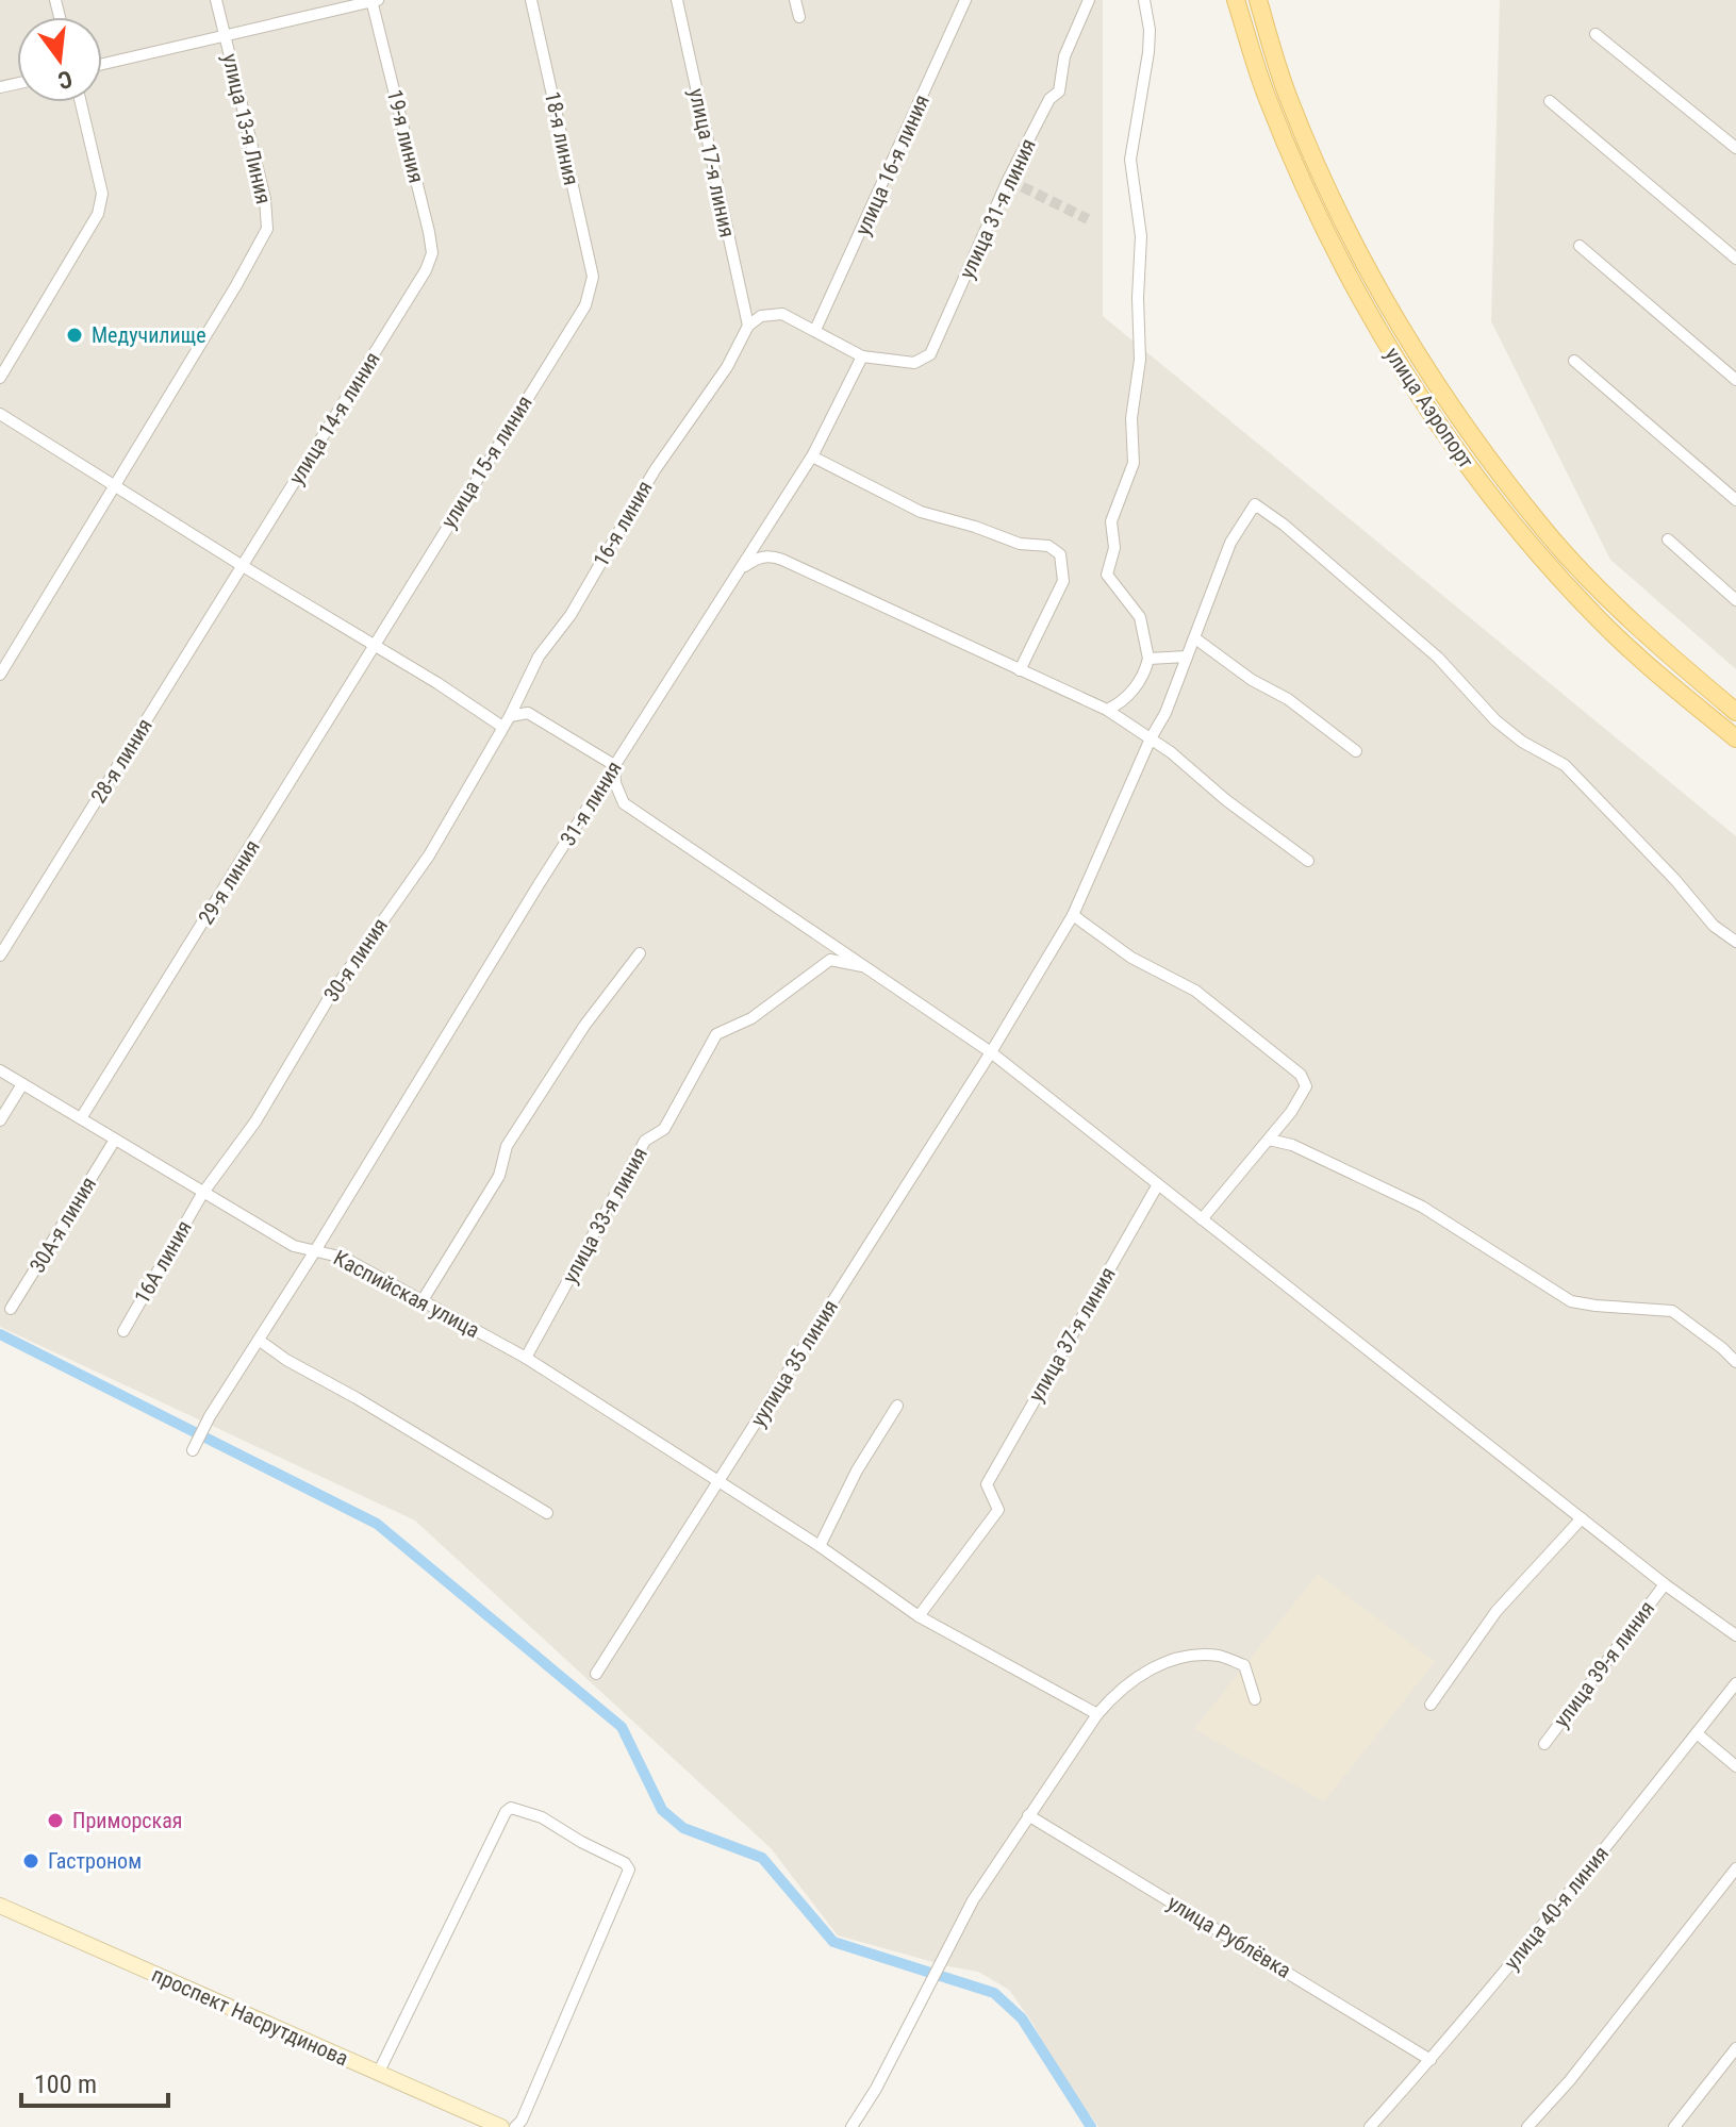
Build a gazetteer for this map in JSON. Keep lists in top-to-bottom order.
{
  "streets": {
    "main road": ["улица Аэропорт", "проспект Насрутдинова"],
    "street": [
      "улица 13-я Линия",
      "19-я линия",
      "18-я линия",
      "улица 17-я линия",
      "улица 16-я линия",
      "улица 31-я линия",
      "улица 14-я линия",
      "улица 15-я линия",
      "16-я линия",
      "28-я линия",
      "31-я линия",
      "29-я линия",
      "30-я линия",
      "улица 33-я линия",
      "30А-я линия",
      "16А линия",
      "Каспийская улица",
      "улица 37-я линия",
      "уулица 35 линия",
      "улица 39-я линия",
      "улица 40-я линия",
      "улица Рублёвка"
    ]
  },
  "crossings": [
    ["19-я линия", "улица 14-я линия"],
    ["18-я линия", "улица 15-я линия"],
    ["улица 17-я линия", "16-я линия"],
    ["улица 31-я линия", "31-я линия"],
    ["улица 14-я линия", "28-я линия"],
    ["улица 15-я линия", "29-я линия"],
    ["16-я линия", "30-я линия"],
    ["31-я линия", "Каспийская улица"],
    ["29-я линия", "Каспийская улица"],
    ["30-я линия", "16А линия"],
    ["30-я линия", "Каспийская улица"],
    ["улица 33-я линия", "Каспийская улица"],
    ["30А-я линия", "Каспийская улица"],
    ["16А линия", "Каспийская улица"],
    ["Каспийская улица", "улица 37-я линия"],
    ["Каспийская улица", "уулица 35 линия"],
    ["улица 40-я линия", "улица Рублёвка"]
  ],
  "places": ["Медучилище", "Приморская", "Гастроном"],
  "scale_bar": "100 m",
  "north": "bottom"
}
